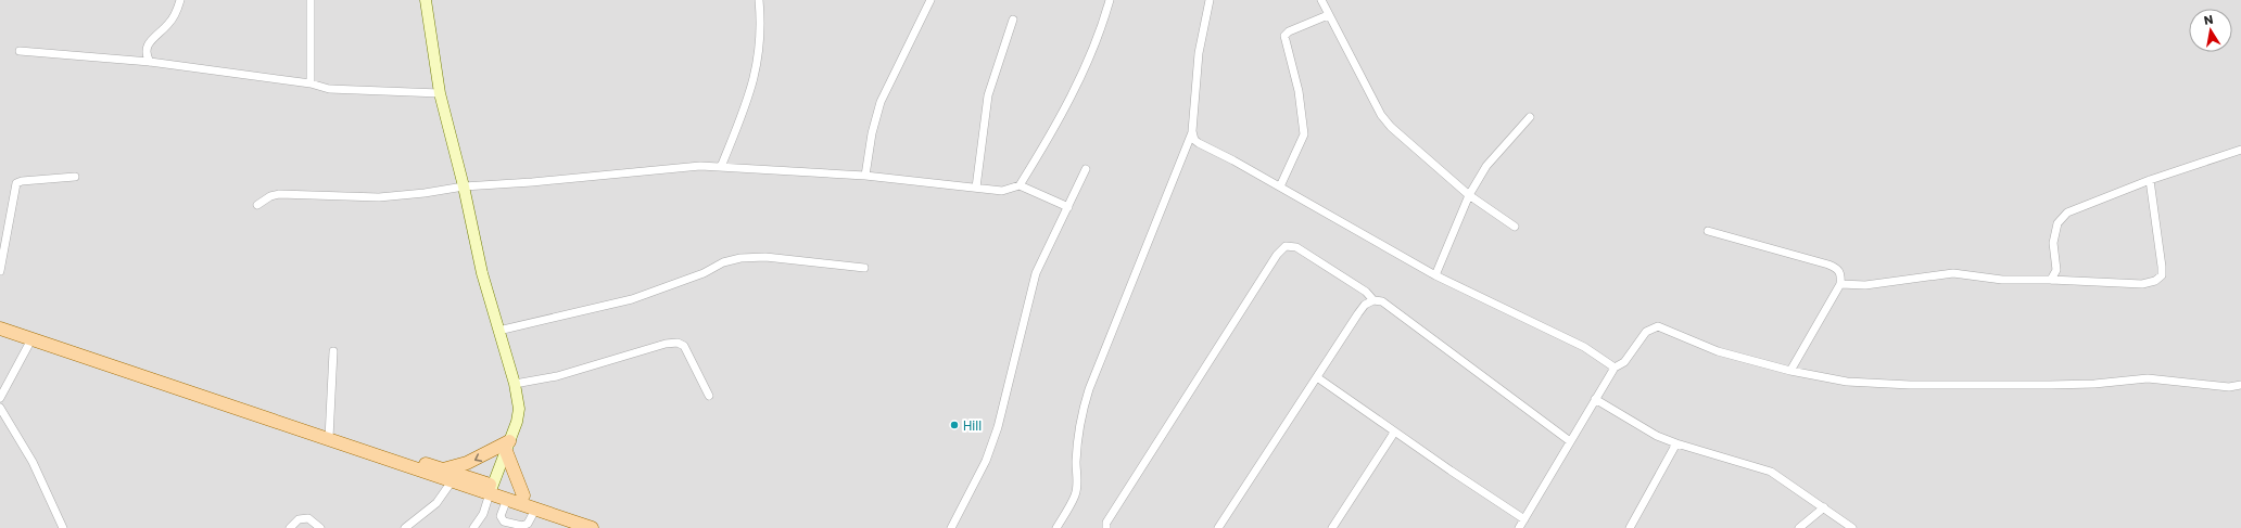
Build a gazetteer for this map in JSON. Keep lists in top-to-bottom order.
{
  "places": ["Hill"],
  "north": "top"
}
